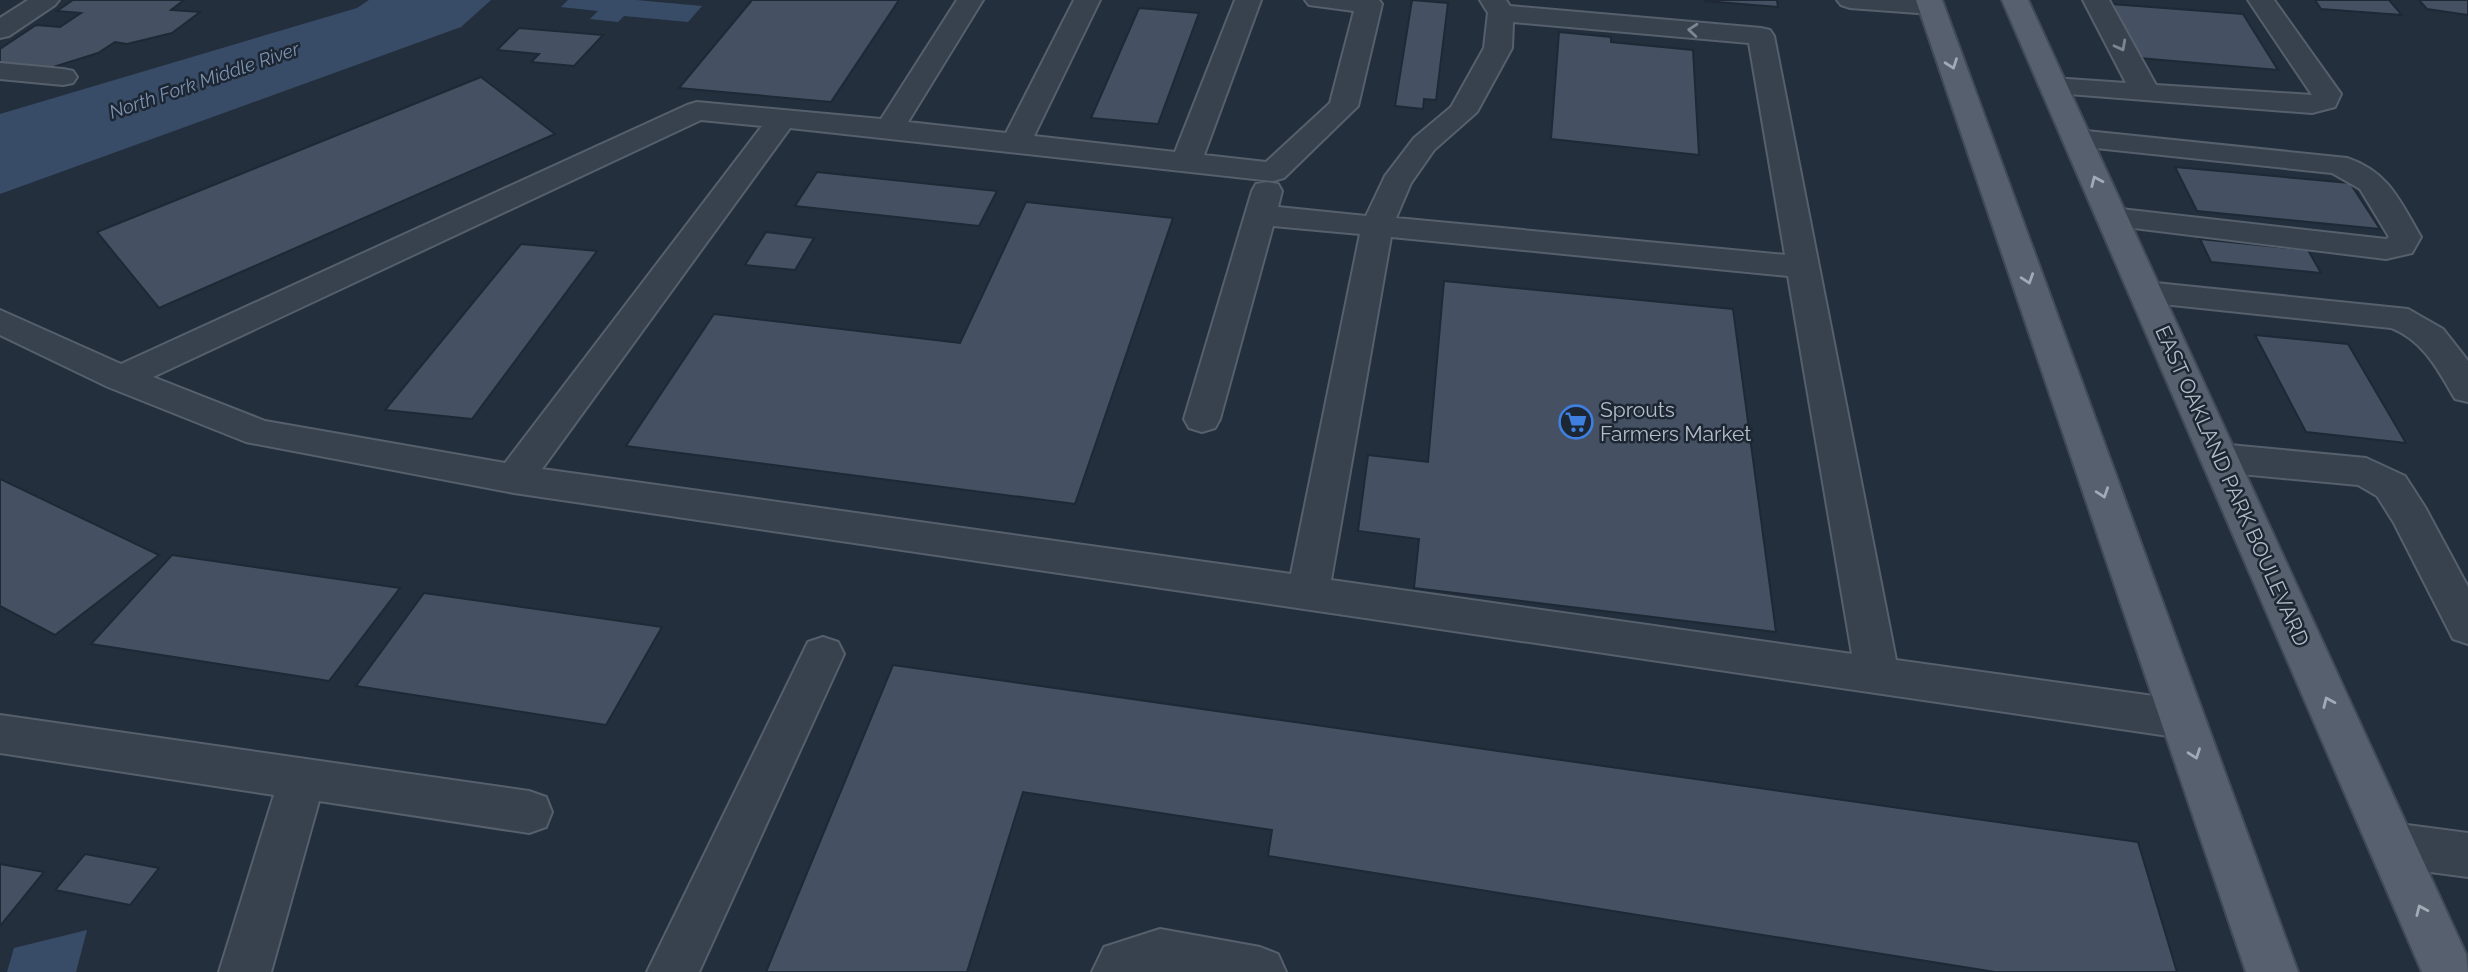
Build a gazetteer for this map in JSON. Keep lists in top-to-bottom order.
{
  "streets": {
    "main road": ["EAST OAKLAND PARK BOULEVARD"]
  },
  "water": ["North Fork Middle River"],
  "places": {
    "supermarket": ["Sprouts Farmers Market"]
  }
}
